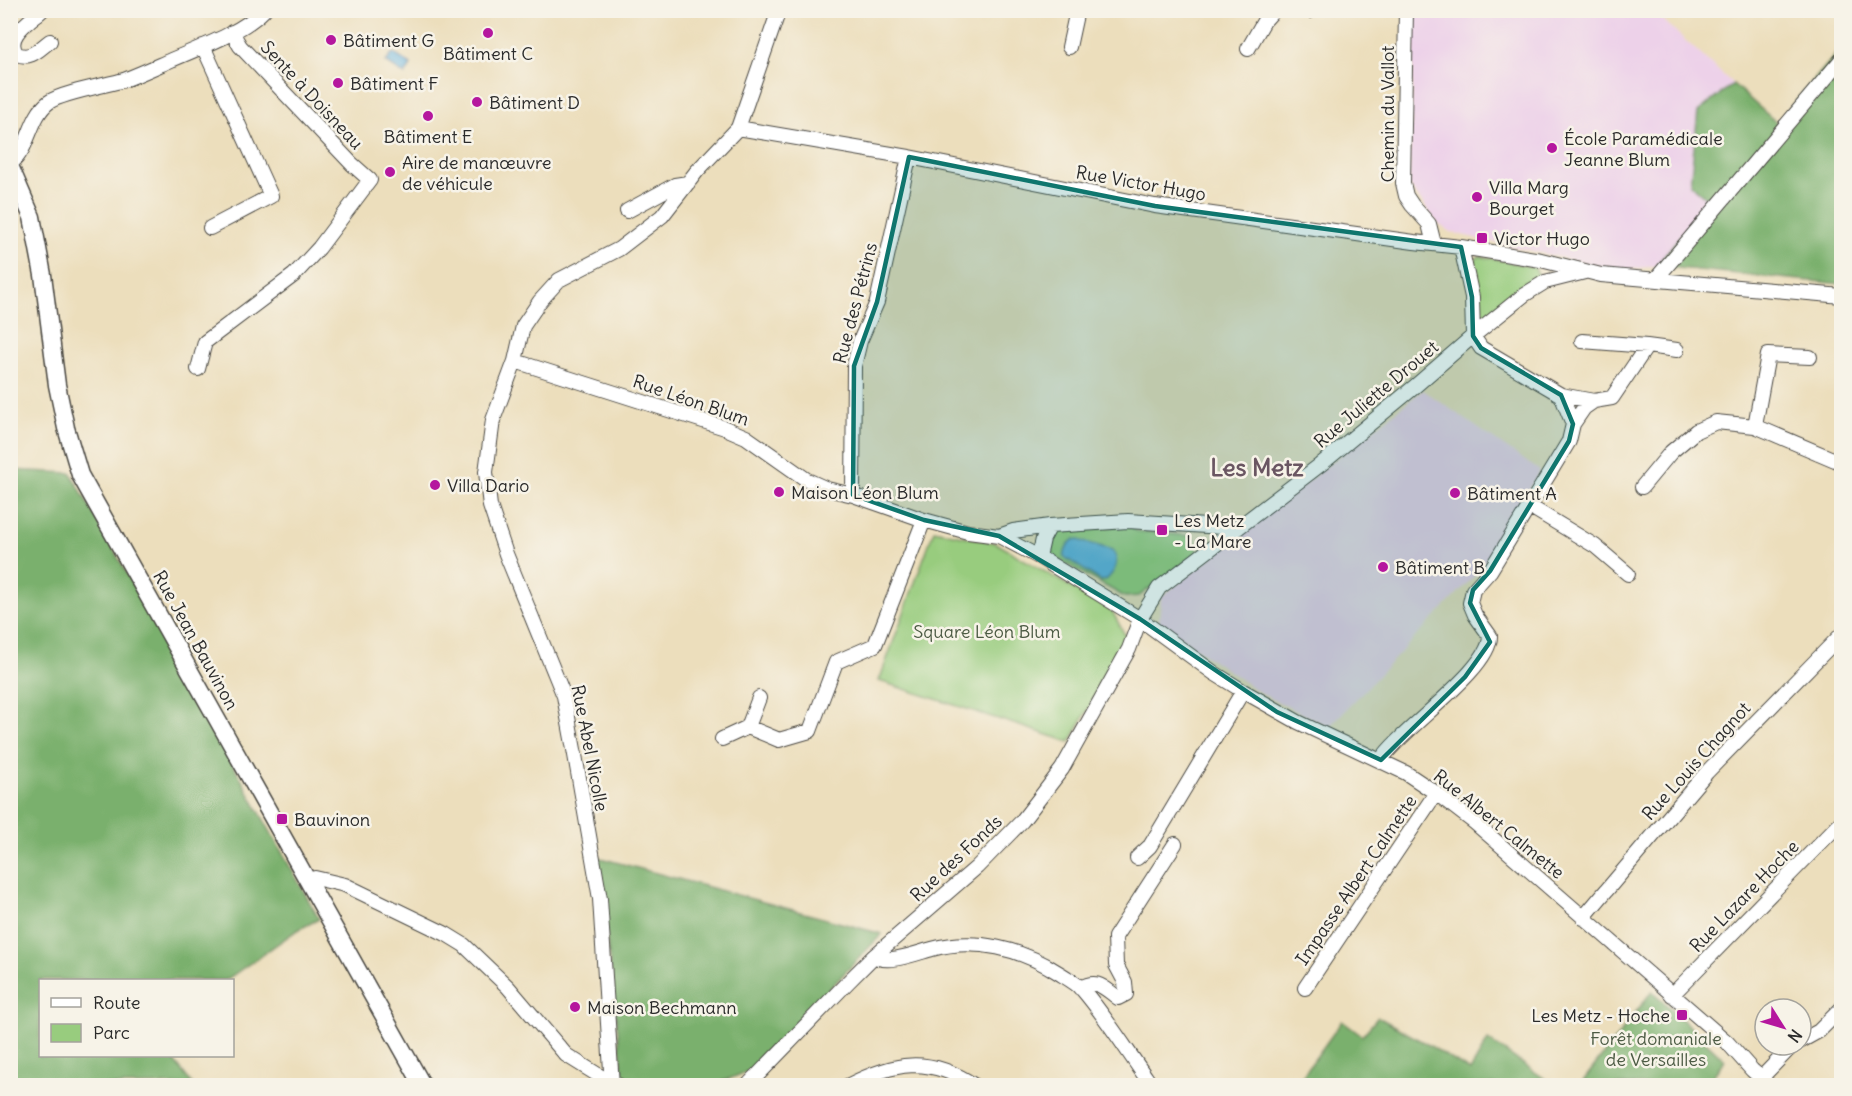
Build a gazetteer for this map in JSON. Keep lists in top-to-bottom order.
{
  "streets": {
    "main road": ["Rue Jean Bauvinon"],
    "street": [
      "Sente à Doisneau",
      "Chemin du Vallot",
      "Rue Victor Hugo",
      "Rue des Pétrins",
      "Rue Juliette Drouet",
      "Rue Léon Blum",
      "Rue Abel Nicolle",
      "Rue Louis Chagnot",
      "Rue Albert Calmette",
      "Rue des Fonds",
      "Impasse Albert Calmette",
      "Rue Lazare Hoche"
    ]
  },
  "crossings": [
    ["Chemin du Vallot", "Rue Victor Hugo"],
    ["Rue Victor Hugo", "Rue des Pétrins"],
    ["Rue Victor Hugo", "Rue Juliette Drouet"],
    ["Rue Victor Hugo", "Rue Abel Nicolle"],
    ["Rue des Pétrins", "Rue Léon Blum"],
    ["Rue Juliette Drouet", "Rue Léon Blum"],
    ["Rue Juliette Drouet", "Rue Albert Calmette"],
    ["Rue Juliette Drouet", "Rue des Fonds"],
    ["Rue Léon Blum", "Rue Abel Nicolle"],
    ["Rue Léon Blum", "Rue Albert Calmette"],
    ["Rue Léon Blum", "Rue des Fonds"],
    ["Rue Louis Chagnot", "Rue Albert Calmette"],
    ["Rue Albert Calmette", "Rue des Fonds"],
    ["Rue Albert Calmette", "Impasse Albert Calmette"],
    ["Rue Albert Calmette", "Rue Lazare Hoche"]
  ],
  "districts": ["Les Metz"],
  "parks": ["Square Léon Blum", "Forêt domaniale de Versailles"],
  "places": {
    "other": [
      "Bâtiment C",
      "Bâtiment G",
      "Bâtiment F",
      "Bâtiment D",
      "Bâtiment E",
      "École Paramédicale Jeanne Blum",
      "Aire de manœuvre de véhicule",
      "Villa Marg Bourget",
      "Villa Dario",
      "Maison Léon Blum",
      "Bâtiment A",
      "Bâtiment B",
      "Maison Bechmann"
    ],
    "transit": [
      "Victor Hugo",
      "Les Metz - La Mare",
      "Bauvinon",
      "Les Metz - Hoche"
    ]
  },
  "legend": ["Route", "Parc"],
  "north": "bottom right"
}
